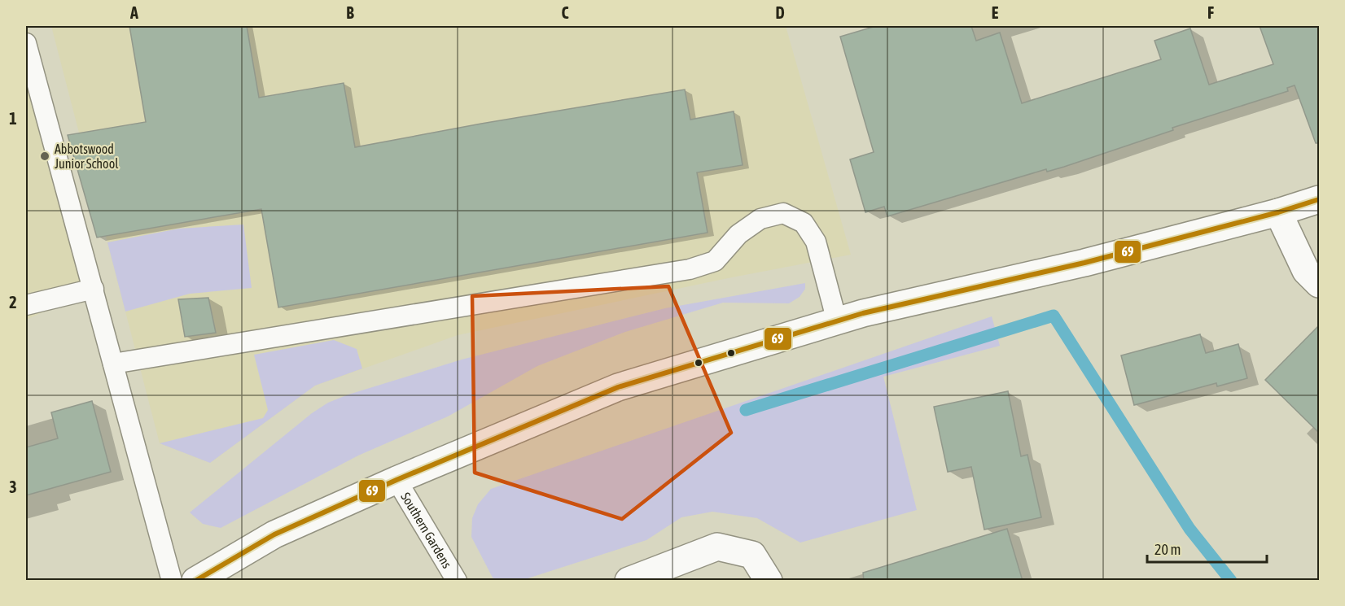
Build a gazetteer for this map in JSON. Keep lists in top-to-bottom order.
{
  "streets": {
    "lane": ["Southern Gardens"]
  },
  "places": ["Abbotswood Junior School"],
  "lines": ["transit line 69"],
  "scale_bar": "20 m",
  "grid": {
    "columns": [
      "A",
      "B",
      "C",
      "D",
      "E",
      "F"
    ],
    "rows": ["1", "2", "3"]
  }
}
